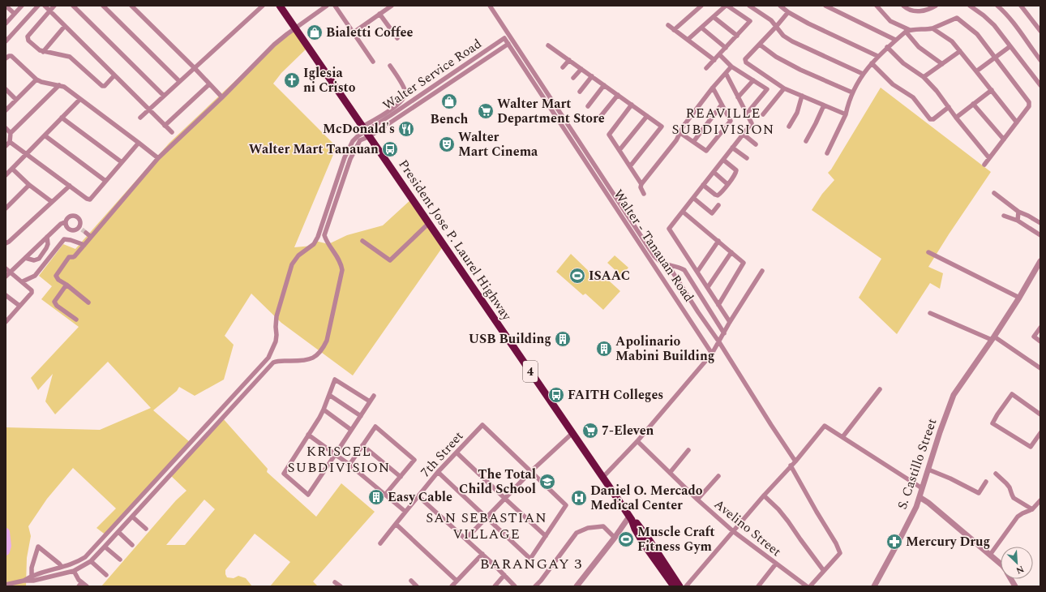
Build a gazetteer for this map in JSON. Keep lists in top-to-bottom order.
{
  "streets": {
    "highway": ["President Jose P. Laurel Highway", "4"],
    "street": [
      "Walter Service Road",
      "Walter - Tanauan Road",
      "7th Street",
      "S. Castillo Street",
      "Avelino Street"
    ]
  },
  "crossings": [
    ["Walter Service Road", "President Jose P. Laurel Highway"],
    ["Walter Service Road", "Walter - Tanauan Road"]
  ],
  "districts": [
    "REAVILLE SUBDIVISION",
    "KRISCEL SUBDIVISION",
    "SAN SEBASTIAN VILLAGE",
    "BARANGAY 3"
  ],
  "places": {
    "shop": ["Bialetti Coffee", "Bench"],
    "church": ["Iglesia ni Cristo"],
    "supermarket": ["Walter Mart Department Store", "7-Eleven"],
    "restaurant": ["McDonald's"],
    "theatre": ["Walter Mart Cinema"],
    "bus stop": ["Walter Mart Tanauan", "FAITH Colleges"],
    "sports": ["ISAAC", "Muscle Craft Fitness Gym"],
    "building": ["USB Building", "Apolinario Mabini Building", "Easy Cable"],
    "school or university": ["The Total Child School"],
    "hospital": ["Daniel O. Mercado Medical Center"],
    "pharmacy": ["Mercury Drug"]
  },
  "north": "bottom right"
}
